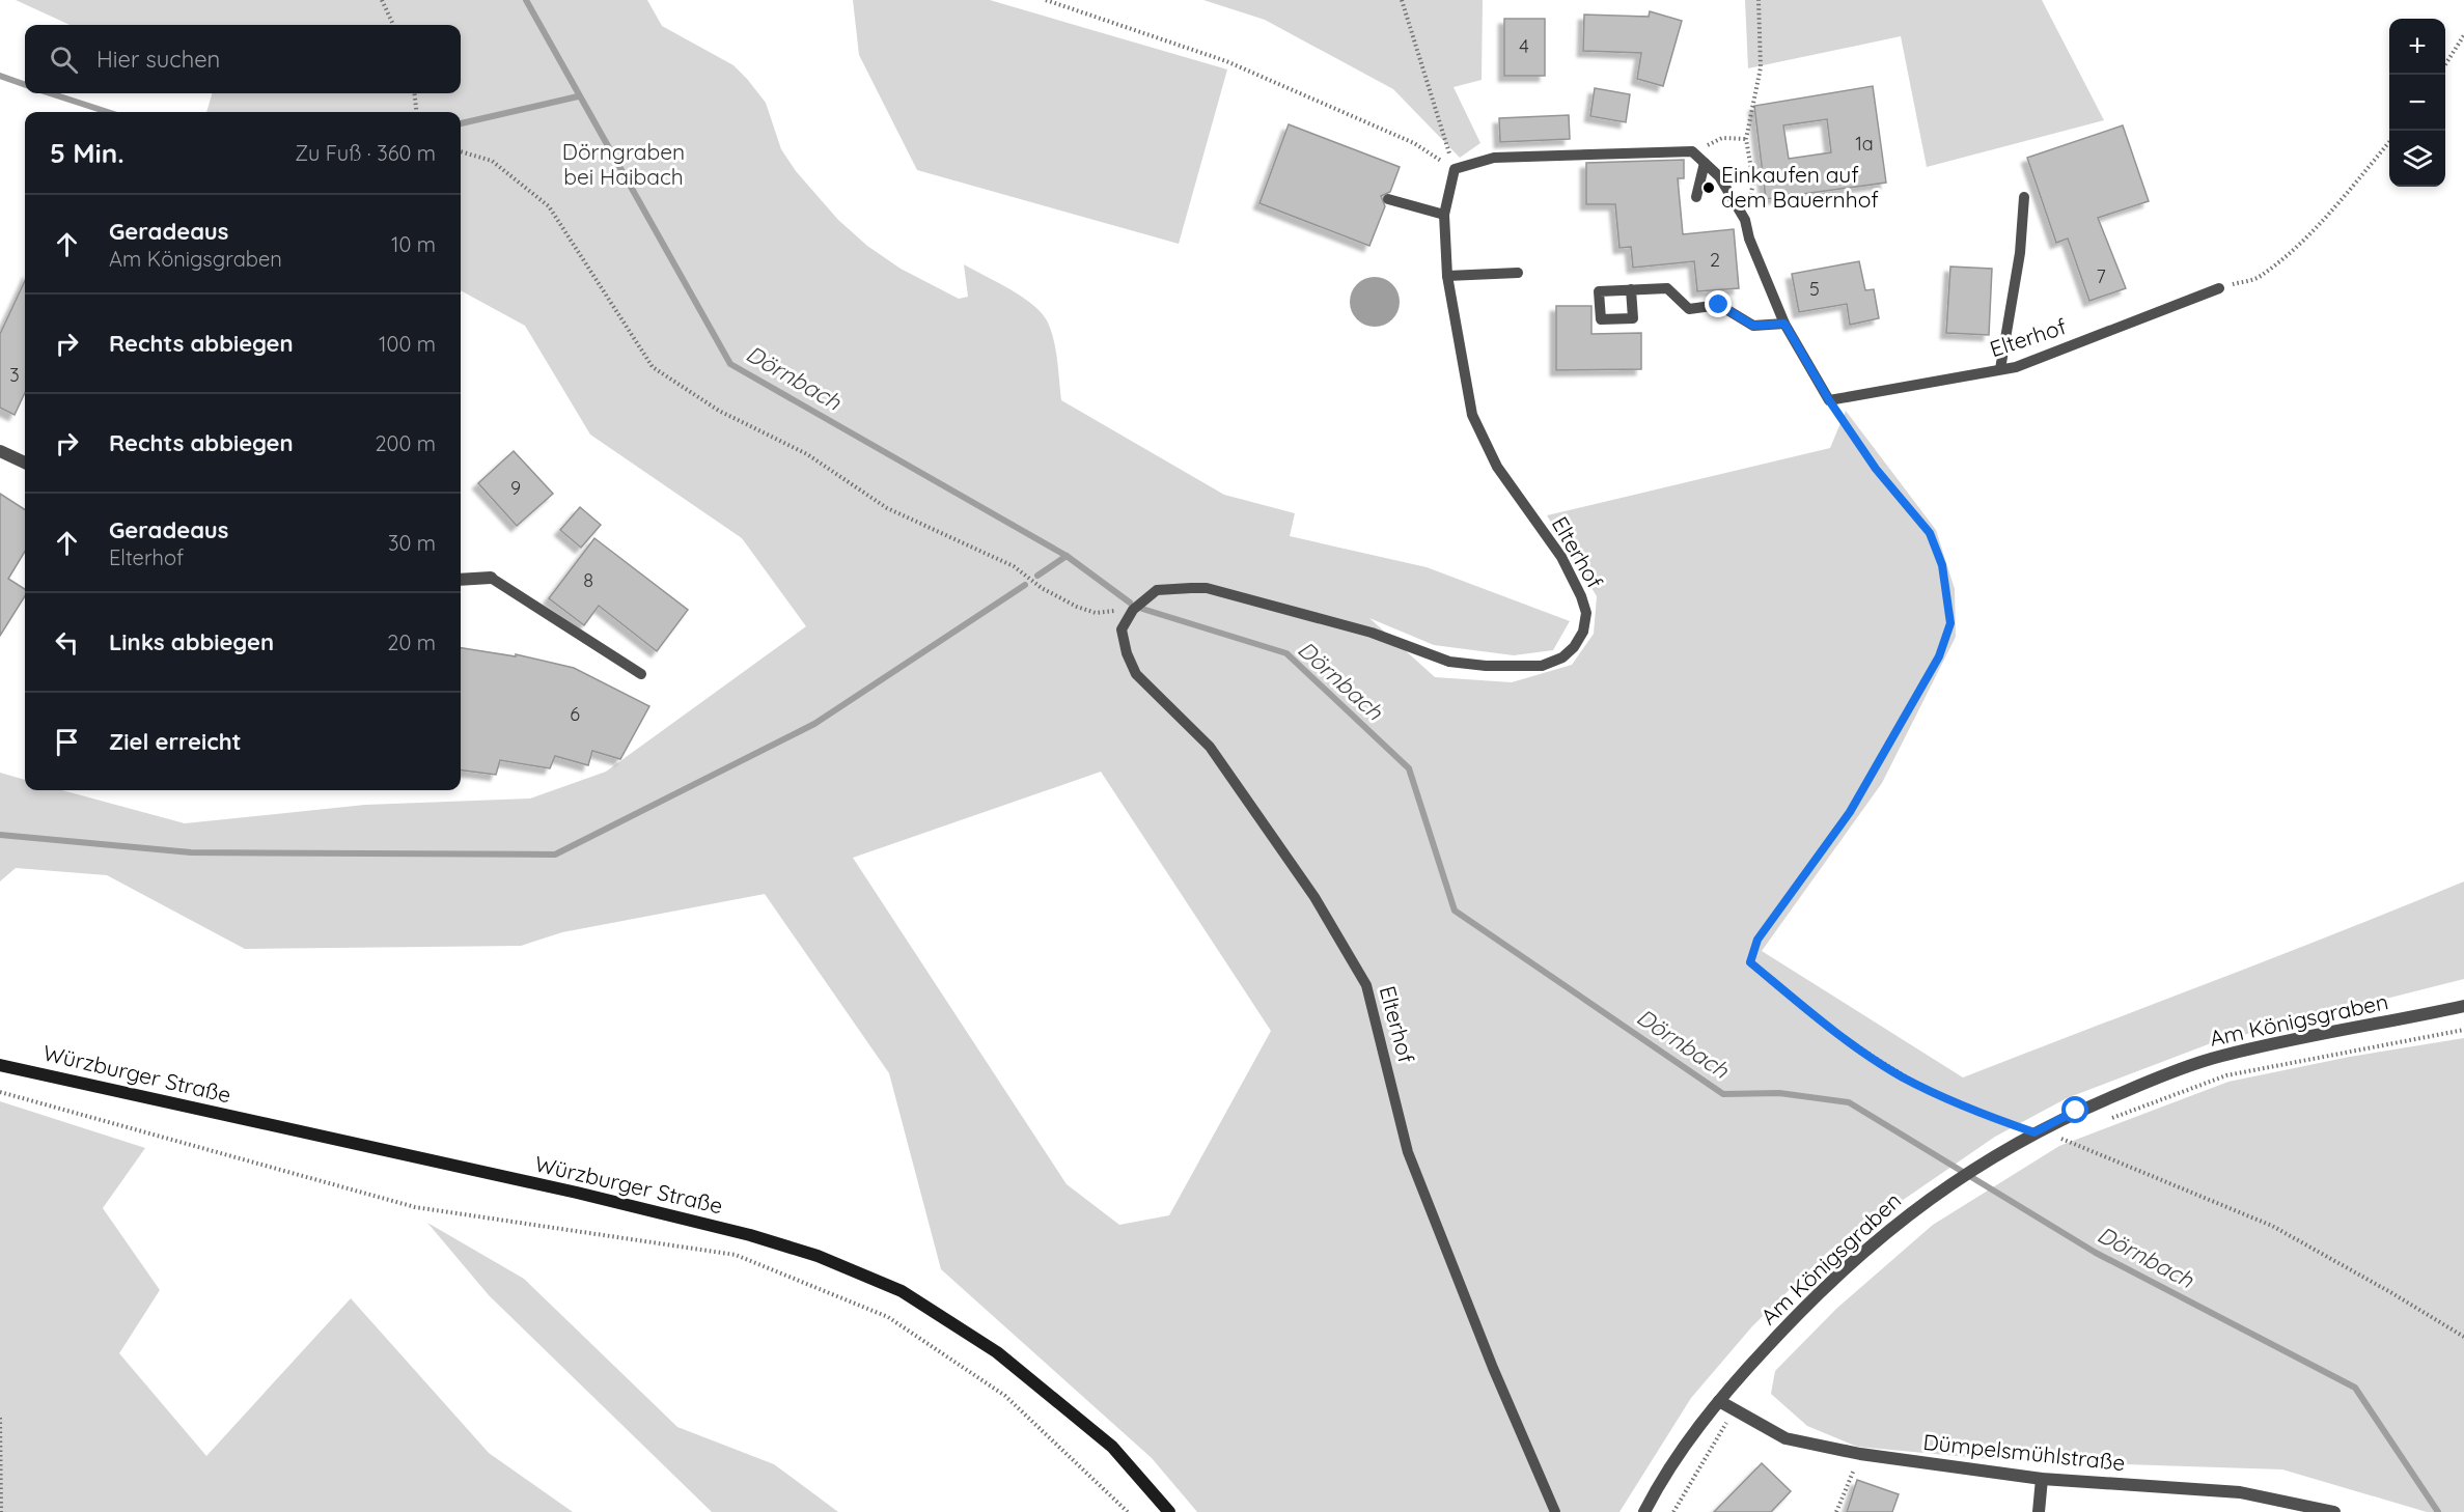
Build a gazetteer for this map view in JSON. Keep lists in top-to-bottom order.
{
  "streets": {
    "main road": ["Würzburger Straße"],
    "street": ["Am Königsgraben", "Dümpelsmühlstraße"],
    "lane": ["Elterhof"]
  },
  "crossings": [
    ["Am Königsgraben", "Dümpelsmühlstraße"]
  ],
  "water": ["Dörnbach"],
  "parks": ["Dörngraben bei Haibach"],
  "places": ["Einkaufen auf dem Bauernhof"],
  "house_numbers": [
    "4",
    "1a",
    "2",
    "7",
    "5",
    "3",
    "9",
    "8",
    "6"
  ],
  "page": {
    "map_buttons": ["+", "−"],
    "search": "Hier suchen",
    "heading": ["5 Min.", "Zu Fuß · 360 m"],
    "list": [
      ["Geradeaus", "Am Königsgraben", "10 m"],
      ["Rechts abbiegen", "100 m"],
      ["Rechts abbiegen", "200 m"],
      ["Geradeaus", "Elterhof", "30 m"],
      ["Links abbiegen", "20 m"],
      "Ziel erreicht"
    ]
  }
}
